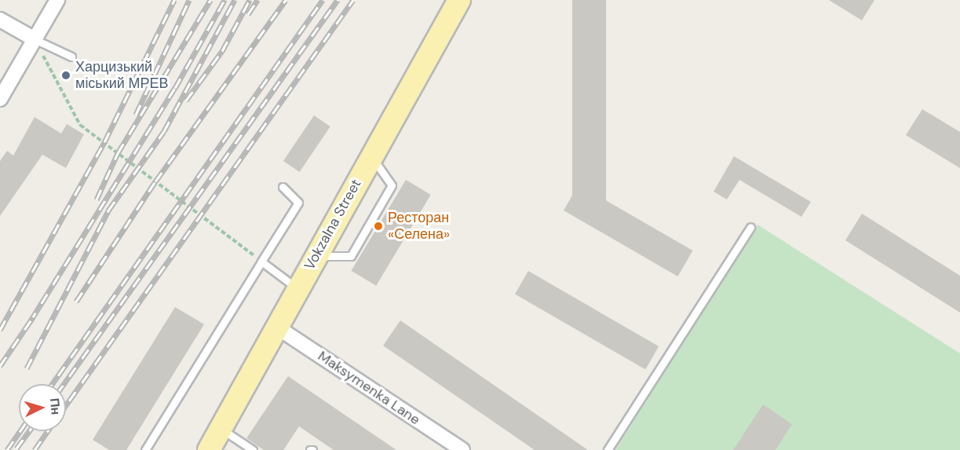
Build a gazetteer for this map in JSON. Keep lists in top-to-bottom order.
{
  "streets": {
    "main road": ["Vokzalna Street"],
    "street": ["Maksymenka Lane"]
  },
  "crossings": [
    ["Vokzalna Street", "Maksymenka Lane"]
  ],
  "places": ["Харцизький міський МРЕВ", "Ресторан «Селена»"],
  "north": "right"
}
